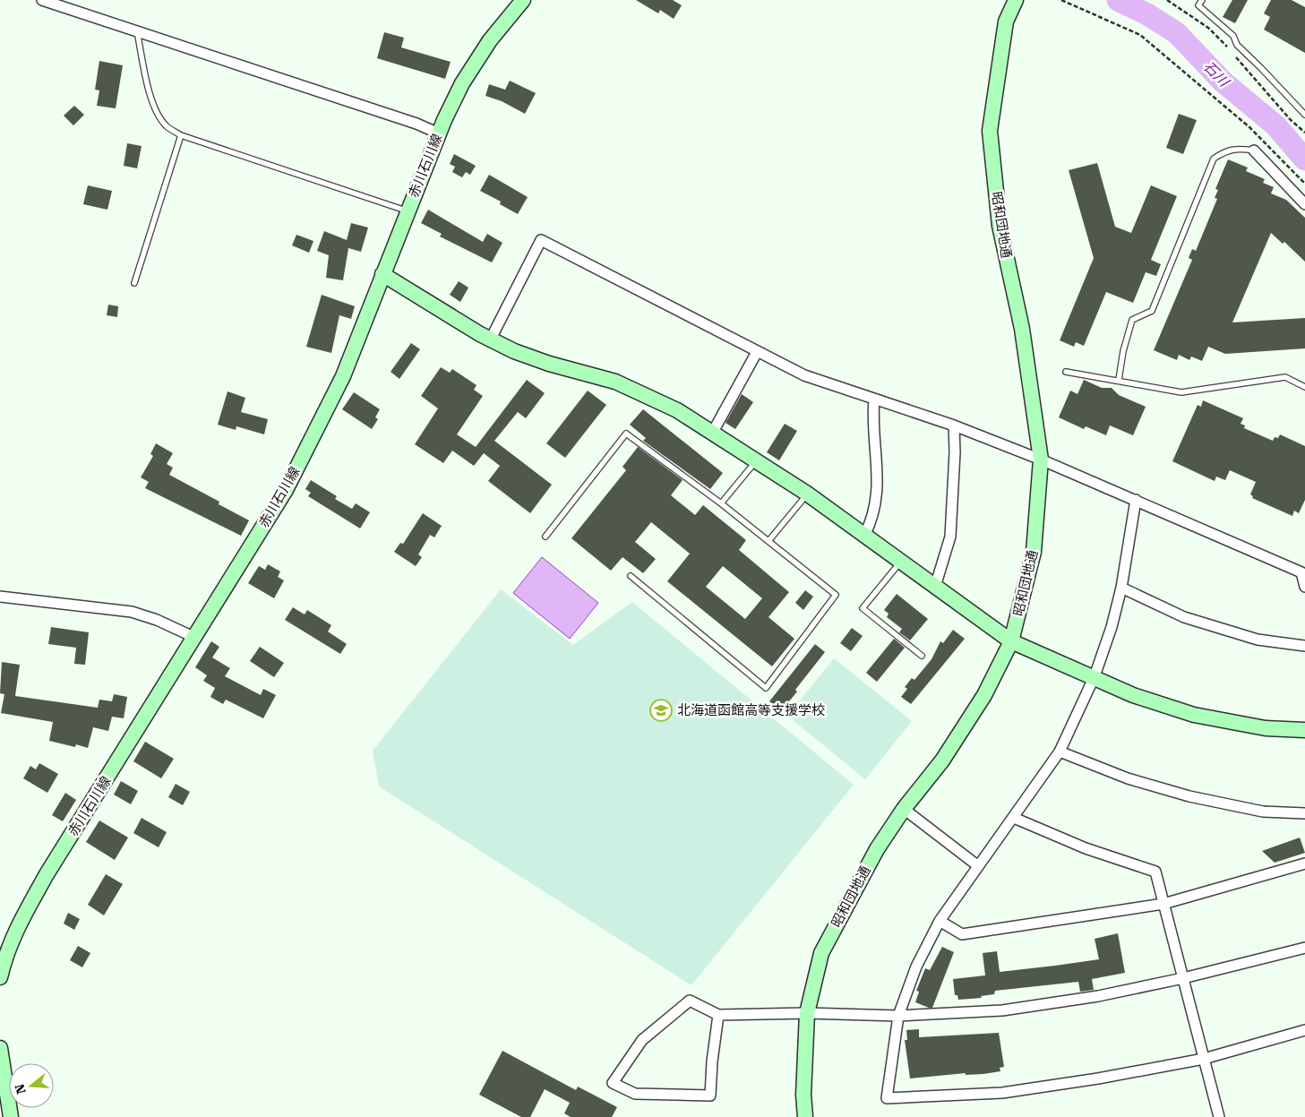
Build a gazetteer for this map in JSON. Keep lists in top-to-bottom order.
{
  "streets": {
    "street": ["赤川石川線", "昭和団地通"]
  },
  "water": ["石川"],
  "places": {
    "school or university": ["北海道函館高等支援学校"]
  },
  "north": "left"
}
